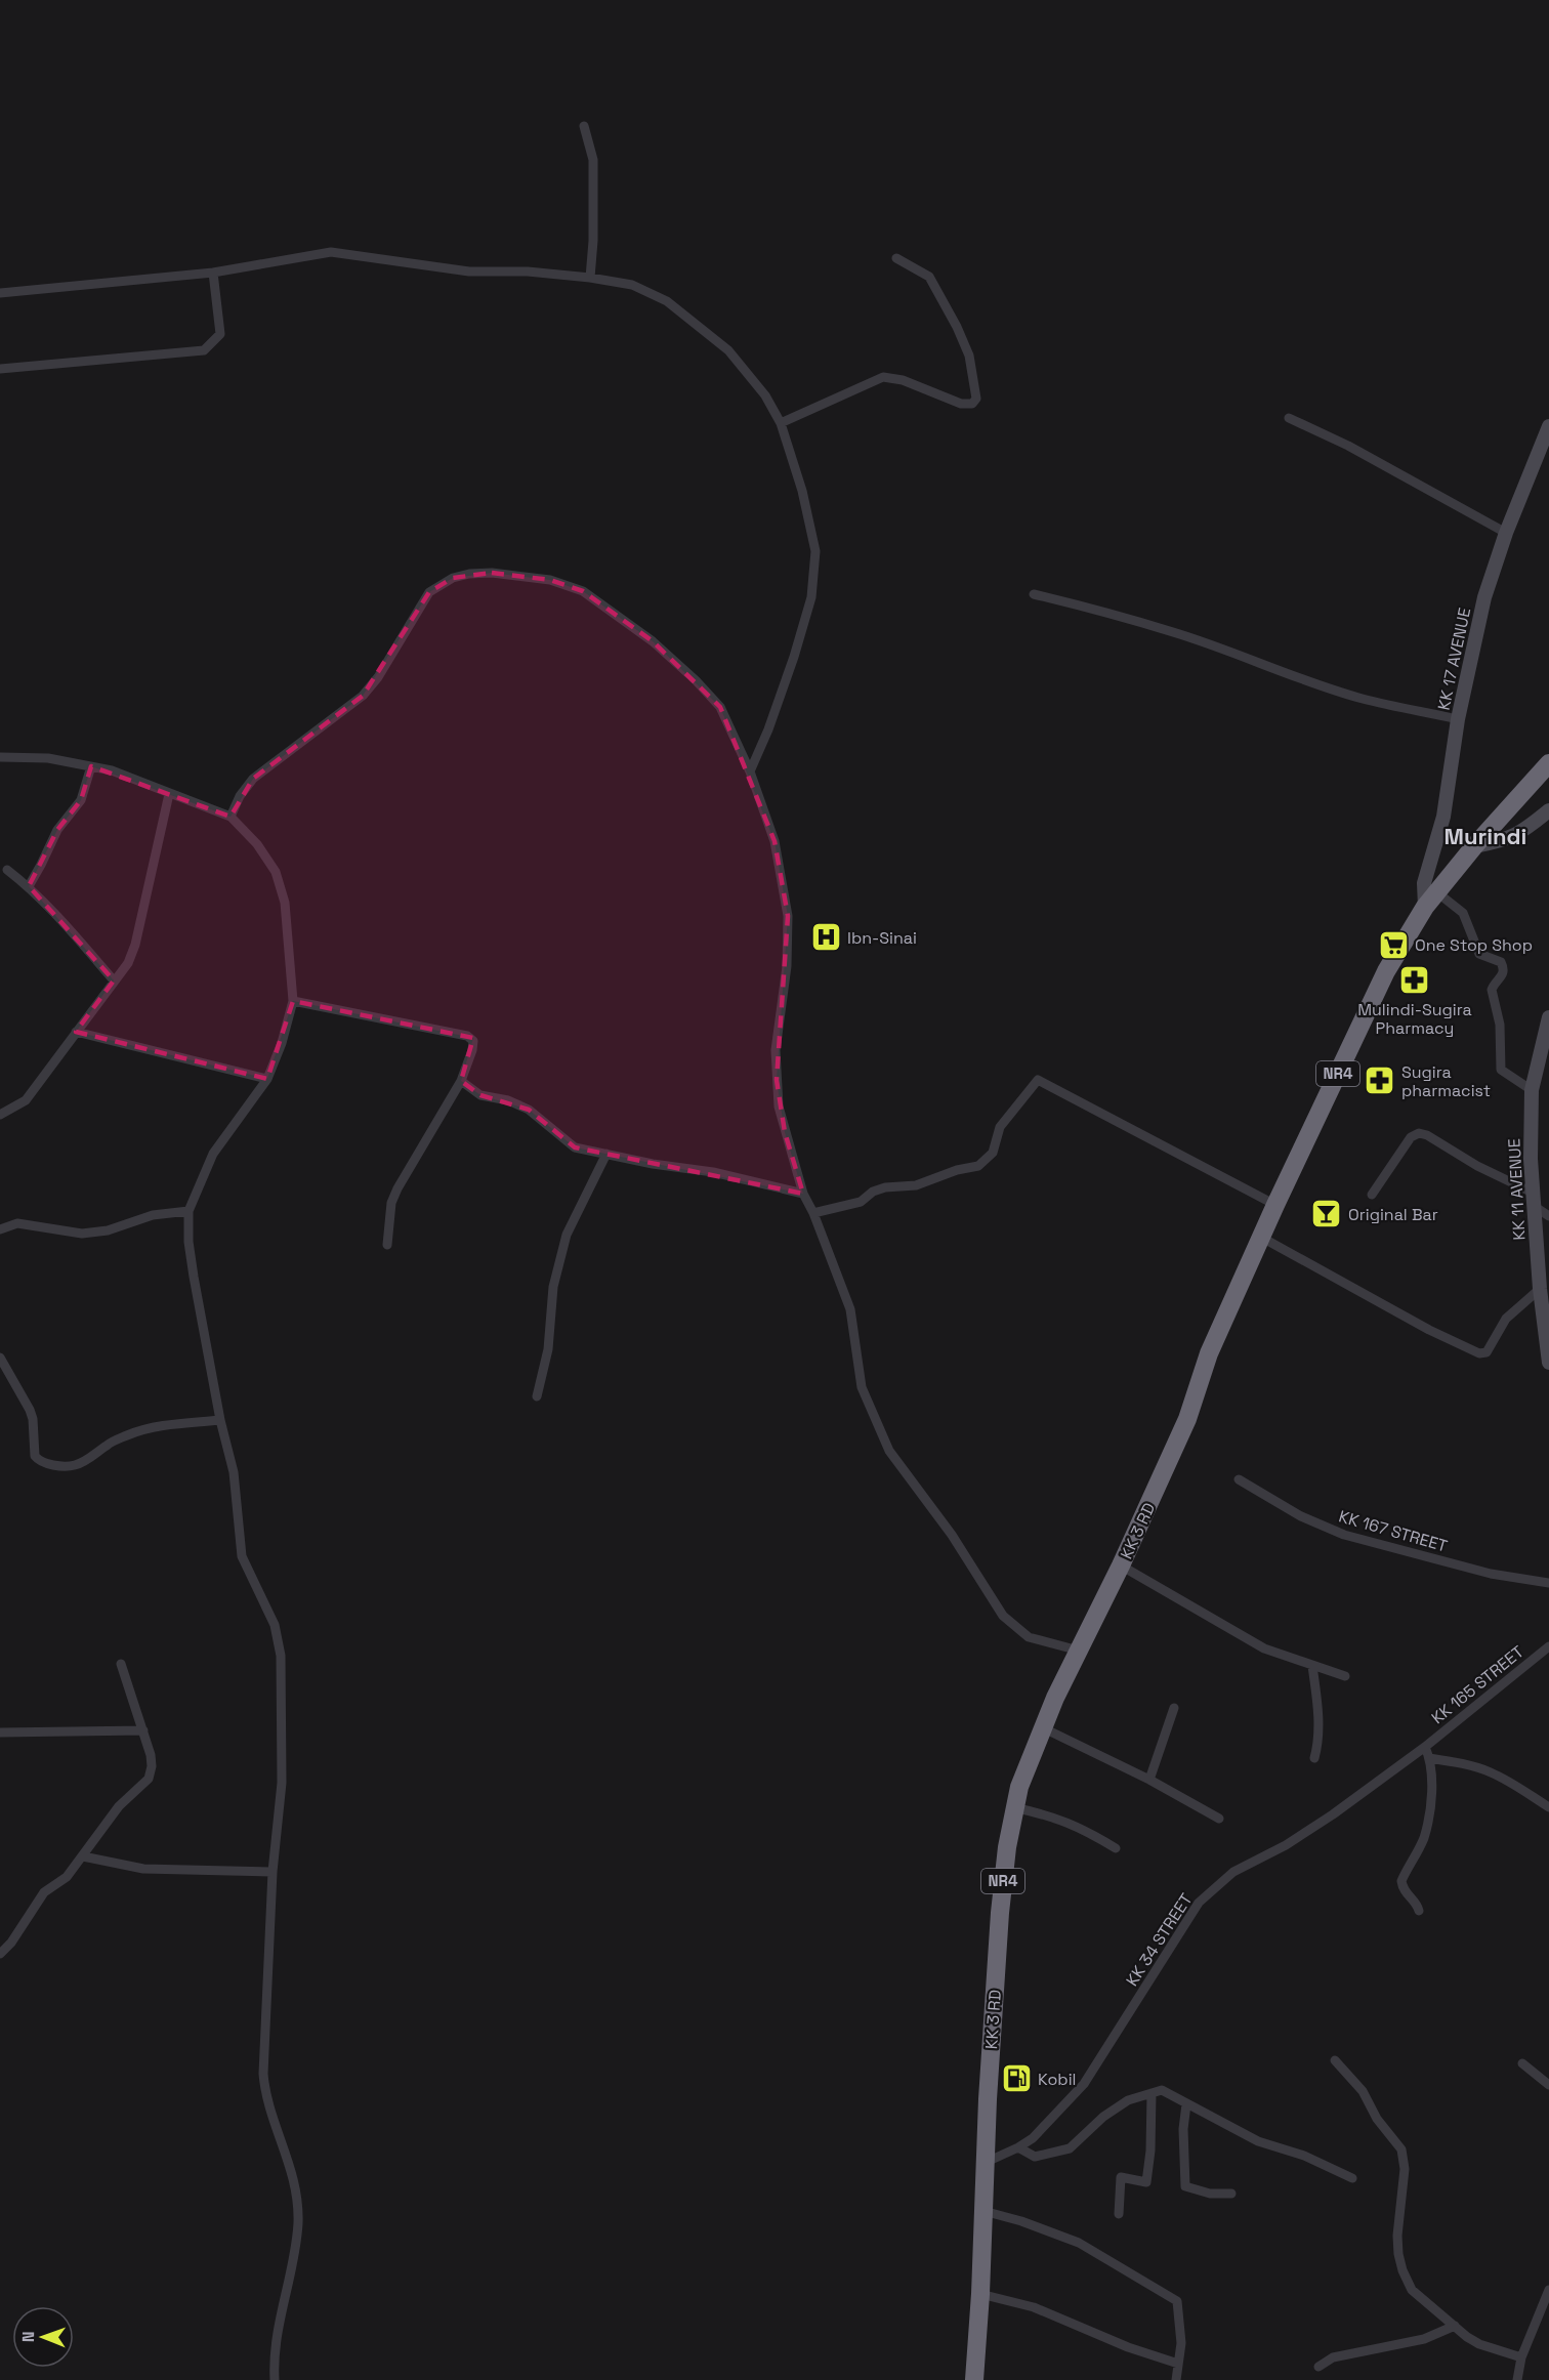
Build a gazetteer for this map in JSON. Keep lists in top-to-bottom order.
{
  "streets": {
    "highway": ["NR4", "KK 3 RD"],
    "street": [
      "KK 17 AVENUE",
      "KK 11 AVENUE",
      "KK 167 STREET",
      "KK 165 STREET",
      "KK 34 STREET"
    ]
  },
  "crossings": [
    ["KK 17 AVENUE", "KK 3 RD"],
    ["KK 3 RD", "KK 34 STREET"],
    ["KK 165 STREET", "KK 34 STREET"]
  ],
  "districts": ["Murindi"],
  "places": {
    "hospital": ["Ibn-Sinai"],
    "supermarket": ["One Stop Shop"],
    "pharmacy": ["Mulindi-Sugira Pharmacy", "Sugira pharmacist"],
    "bar": ["Original Bar"],
    "fuel station": ["Kobil"]
  },
  "north": "left"
}
